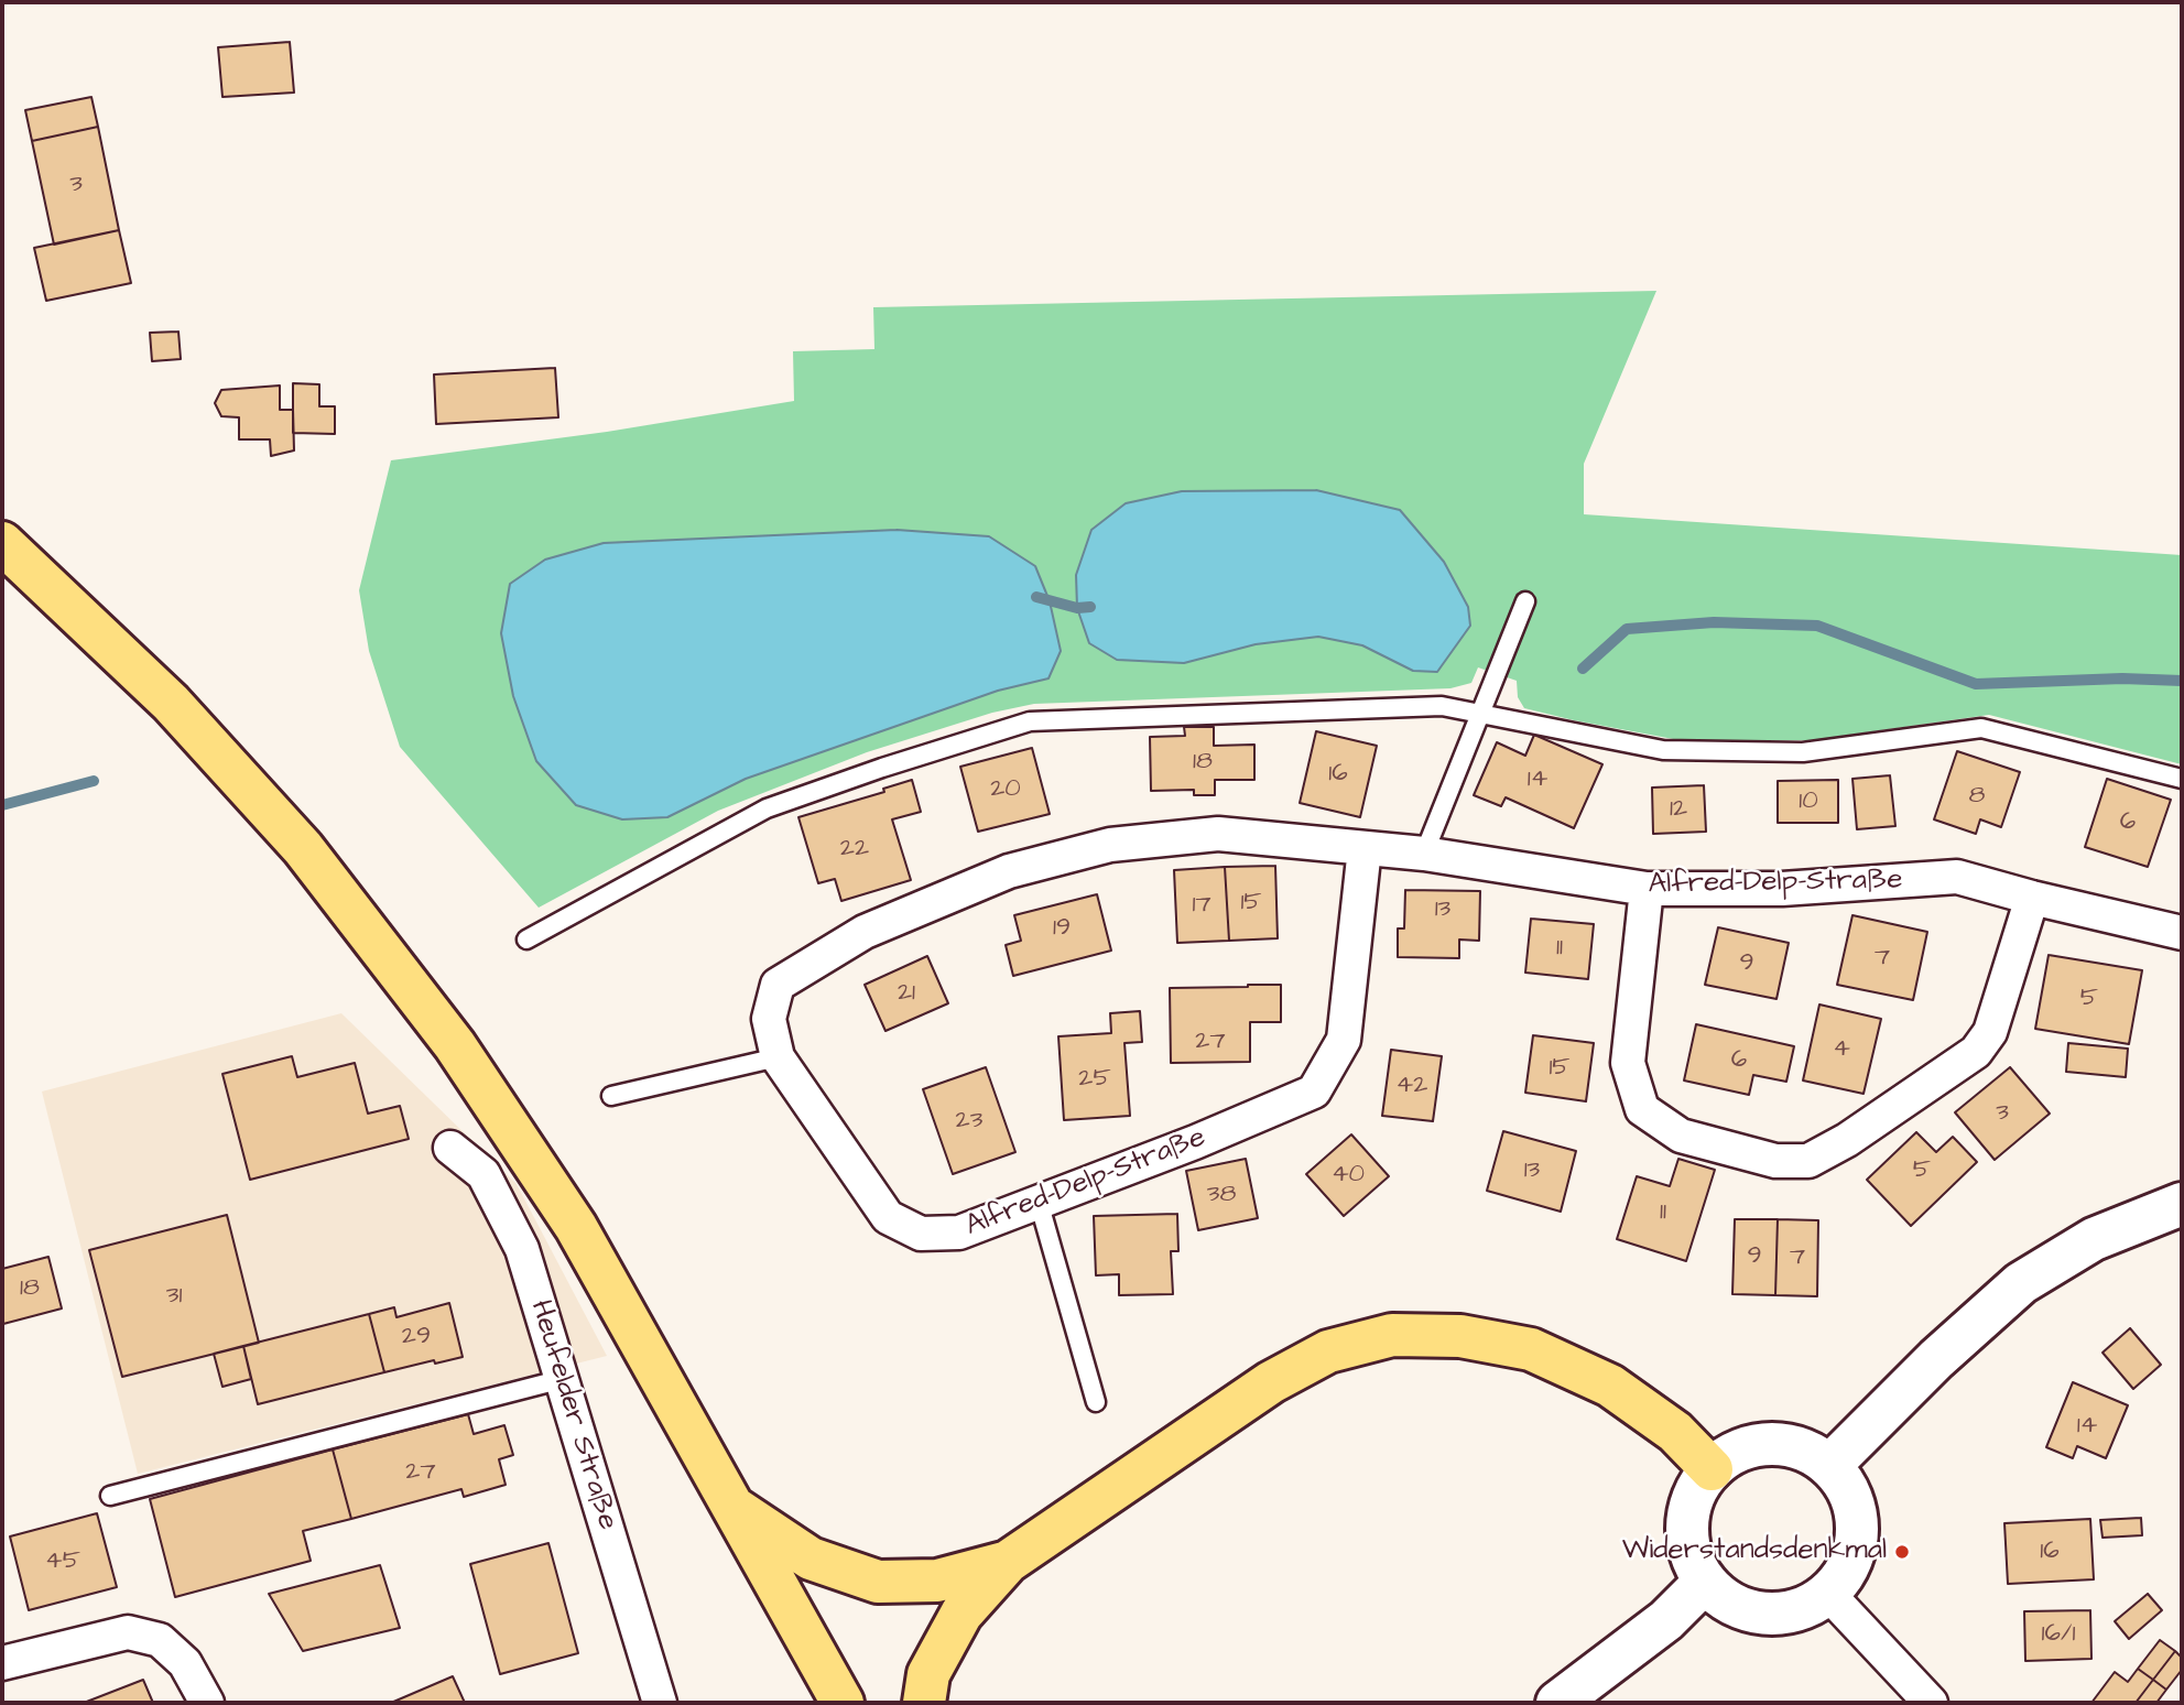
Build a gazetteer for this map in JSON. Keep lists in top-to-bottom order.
{
  "streets": {
    "street": ["Alfred-Delp-Straße", "Heufelder Straße"]
  },
  "places": ["Widerstandsdenkmal"],
  "house_numbers": [
    "3",
    "18",
    "16",
    "14",
    "20",
    "8",
    "10",
    "12",
    "6",
    "22",
    "15",
    "17",
    "13",
    "19",
    "11",
    "7",
    "9",
    "21",
    "5",
    "27",
    "4",
    "6",
    "15",
    "25",
    "42",
    "3",
    "23",
    "13",
    "5",
    "40",
    "38",
    "11",
    "9",
    "7",
    "18",
    "31",
    "29",
    "14",
    "27",
    "16",
    "45",
    "16/1"
  ]
}
